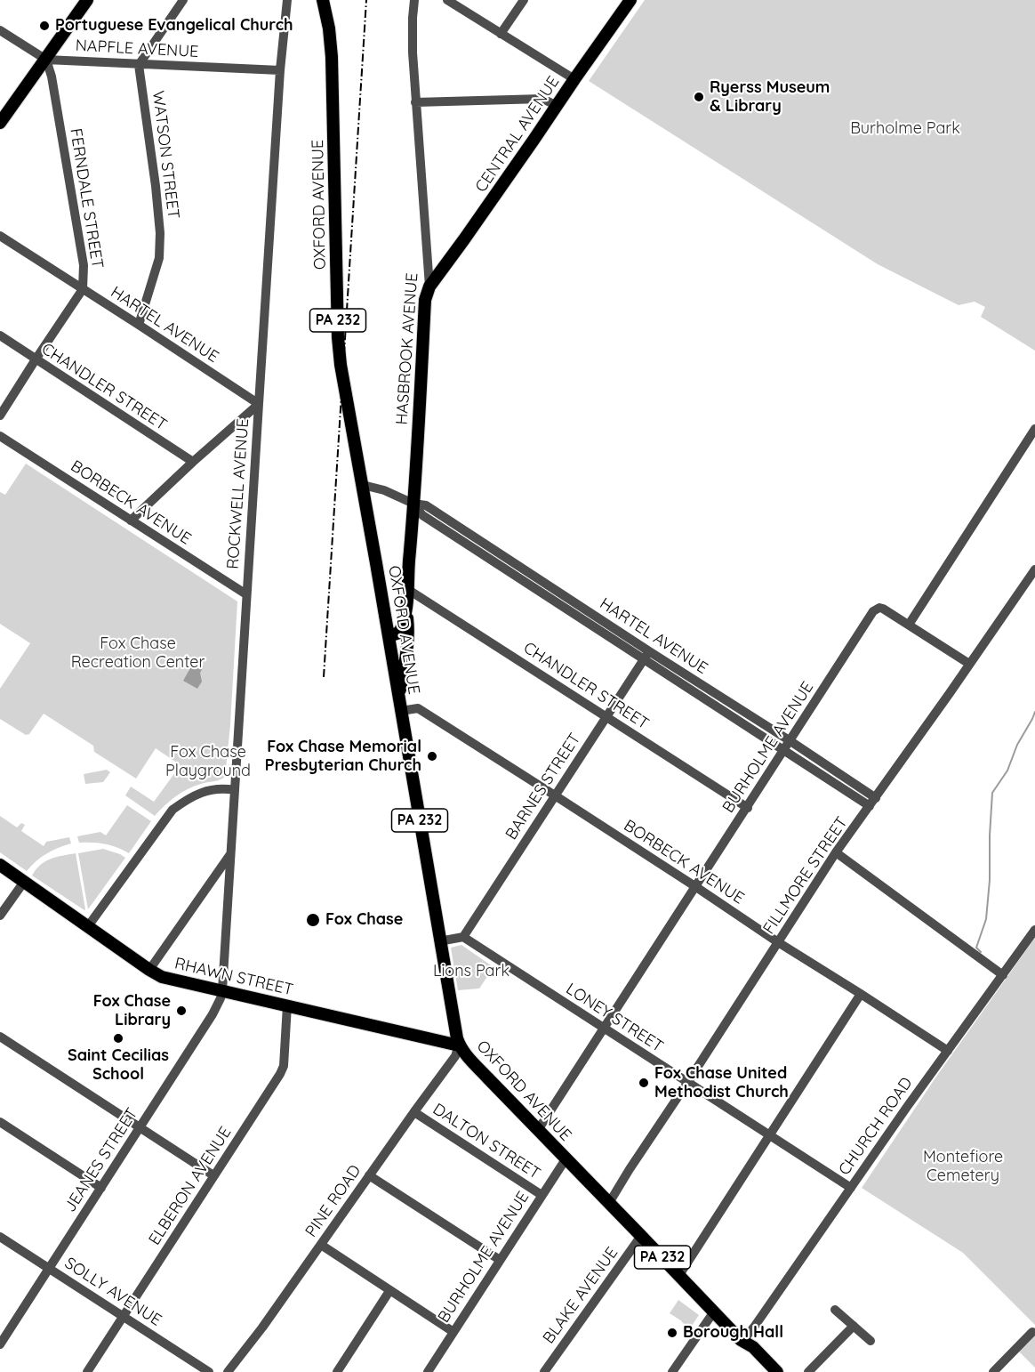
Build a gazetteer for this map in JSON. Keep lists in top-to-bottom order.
{
  "streets": {
    "main road": [
      "CENTRAL AVENUE",
      "OXFORD AVENUE",
      "PA 232",
      "HASBROOK AVENUE",
      "RHAWN STREET"
    ],
    "street": [
      "NAPFLE AVENUE",
      "WATSON STREET",
      "FERNDALE STREET",
      "HARTEL AVENUE",
      "CHANDLER STREET",
      "ROCKWELL AVENUE",
      "BORBECK AVENUE",
      "BURHOLME AVENUE",
      "BARNES STREET",
      "FILLMORE STREET",
      "LONEY STREET",
      "CHURCH ROAD",
      "DALTON STREET",
      "JEANES STREET",
      "ELBERON AVENUE",
      "PINE ROAD",
      "SOLLY AVENUE",
      "BLAKE AVENUE"
    ]
  },
  "crossings": [
    ["NAPFLE AVENUE", "WATSON STREET"],
    ["NAPFLE AVENUE", "FERNDALE STREET"],
    ["NAPFLE AVENUE", "ROCKWELL AVENUE"],
    ["CENTRAL AVENUE", "HASBROOK AVENUE"],
    ["WATSON STREET", "HARTEL AVENUE"],
    ["FERNDALE STREET", "HARTEL AVENUE"],
    ["FERNDALE STREET", "CHANDLER STREET"],
    ["OXFORD AVENUE", "PA 232"],
    ["OXFORD AVENUE", "HARTEL AVENUE"],
    ["OXFORD AVENUE", "HASBROOK AVENUE"],
    ["OXFORD AVENUE", "BORBECK AVENUE"],
    ["OXFORD AVENUE", "BURHOLME AVENUE"],
    ["OXFORD AVENUE", "FILLMORE STREET"],
    ["OXFORD AVENUE", "RHAWN STREET"],
    ["OXFORD AVENUE", "PINE ROAD"],
    ["PA 232", "FILLMORE STREET"],
    ["PA 232", "CHURCH ROAD"],
    ["PA 232", "BLAKE AVENUE"],
    ["HARTEL AVENUE", "HASBROOK AVENUE"],
    ["HARTEL AVENUE", "ROCKWELL AVENUE"],
    ["HARTEL AVENUE", "BURHOLME AVENUE"],
    ["HARTEL AVENUE", "BARNES STREET"],
    ["HARTEL AVENUE", "FILLMORE STREET"],
    ["HASBROOK AVENUE", "CHANDLER STREET"],
    ["HASBROOK AVENUE", "BORBECK AVENUE"],
    ["CHANDLER STREET", "BURHOLME AVENUE"],
    ["CHANDLER STREET", "BARNES STREET"],
    ["ROCKWELL AVENUE", "BORBECK AVENUE"],
    ["ROCKWELL AVENUE", "RHAWN STREET"],
    ["ROCKWELL AVENUE", "JEANES STREET"],
    ["BORBECK AVENUE", "BURHOLME AVENUE"],
    ["BORBECK AVENUE", "BARNES STREET"],
    ["BORBECK AVENUE", "FILLMORE STREET"],
    ["BORBECK AVENUE", "CHURCH ROAD"],
    ["BURHOLME AVENUE", "LONEY STREET"],
    ["BURHOLME AVENUE", "DALTON STREET"],
    ["BARNES STREET", "LONEY STREET"],
    ["FILLMORE STREET", "LONEY STREET"],
    ["RHAWN STREET", "JEANES STREET"],
    ["RHAWN STREET", "ELBERON AVENUE"],
    ["RHAWN STREET", "PINE ROAD"],
    ["LONEY STREET", "CHURCH ROAD"],
    ["DALTON STREET", "PINE ROAD"],
    ["JEANES STREET", "SOLLY AVENUE"],
    ["ELBERON AVENUE", "SOLLY AVENUE"]
  ],
  "parks": [
    "Burholme Park",
    "Fox Chase Recreation Center",
    "Fox Chase Playground",
    "Lions Park",
    "Montefiore Cemetery"
  ],
  "places": [
    "Portuguese Evangelical Church",
    "Ryerss Museum & Library",
    "Fox Chase Memorial Presbyterian Church",
    "Fox Chase",
    "Fox Chase Library",
    "Saint Cecilias School",
    "Fox Chase United Methodist Church",
    "Borough Hall"
  ]
}
